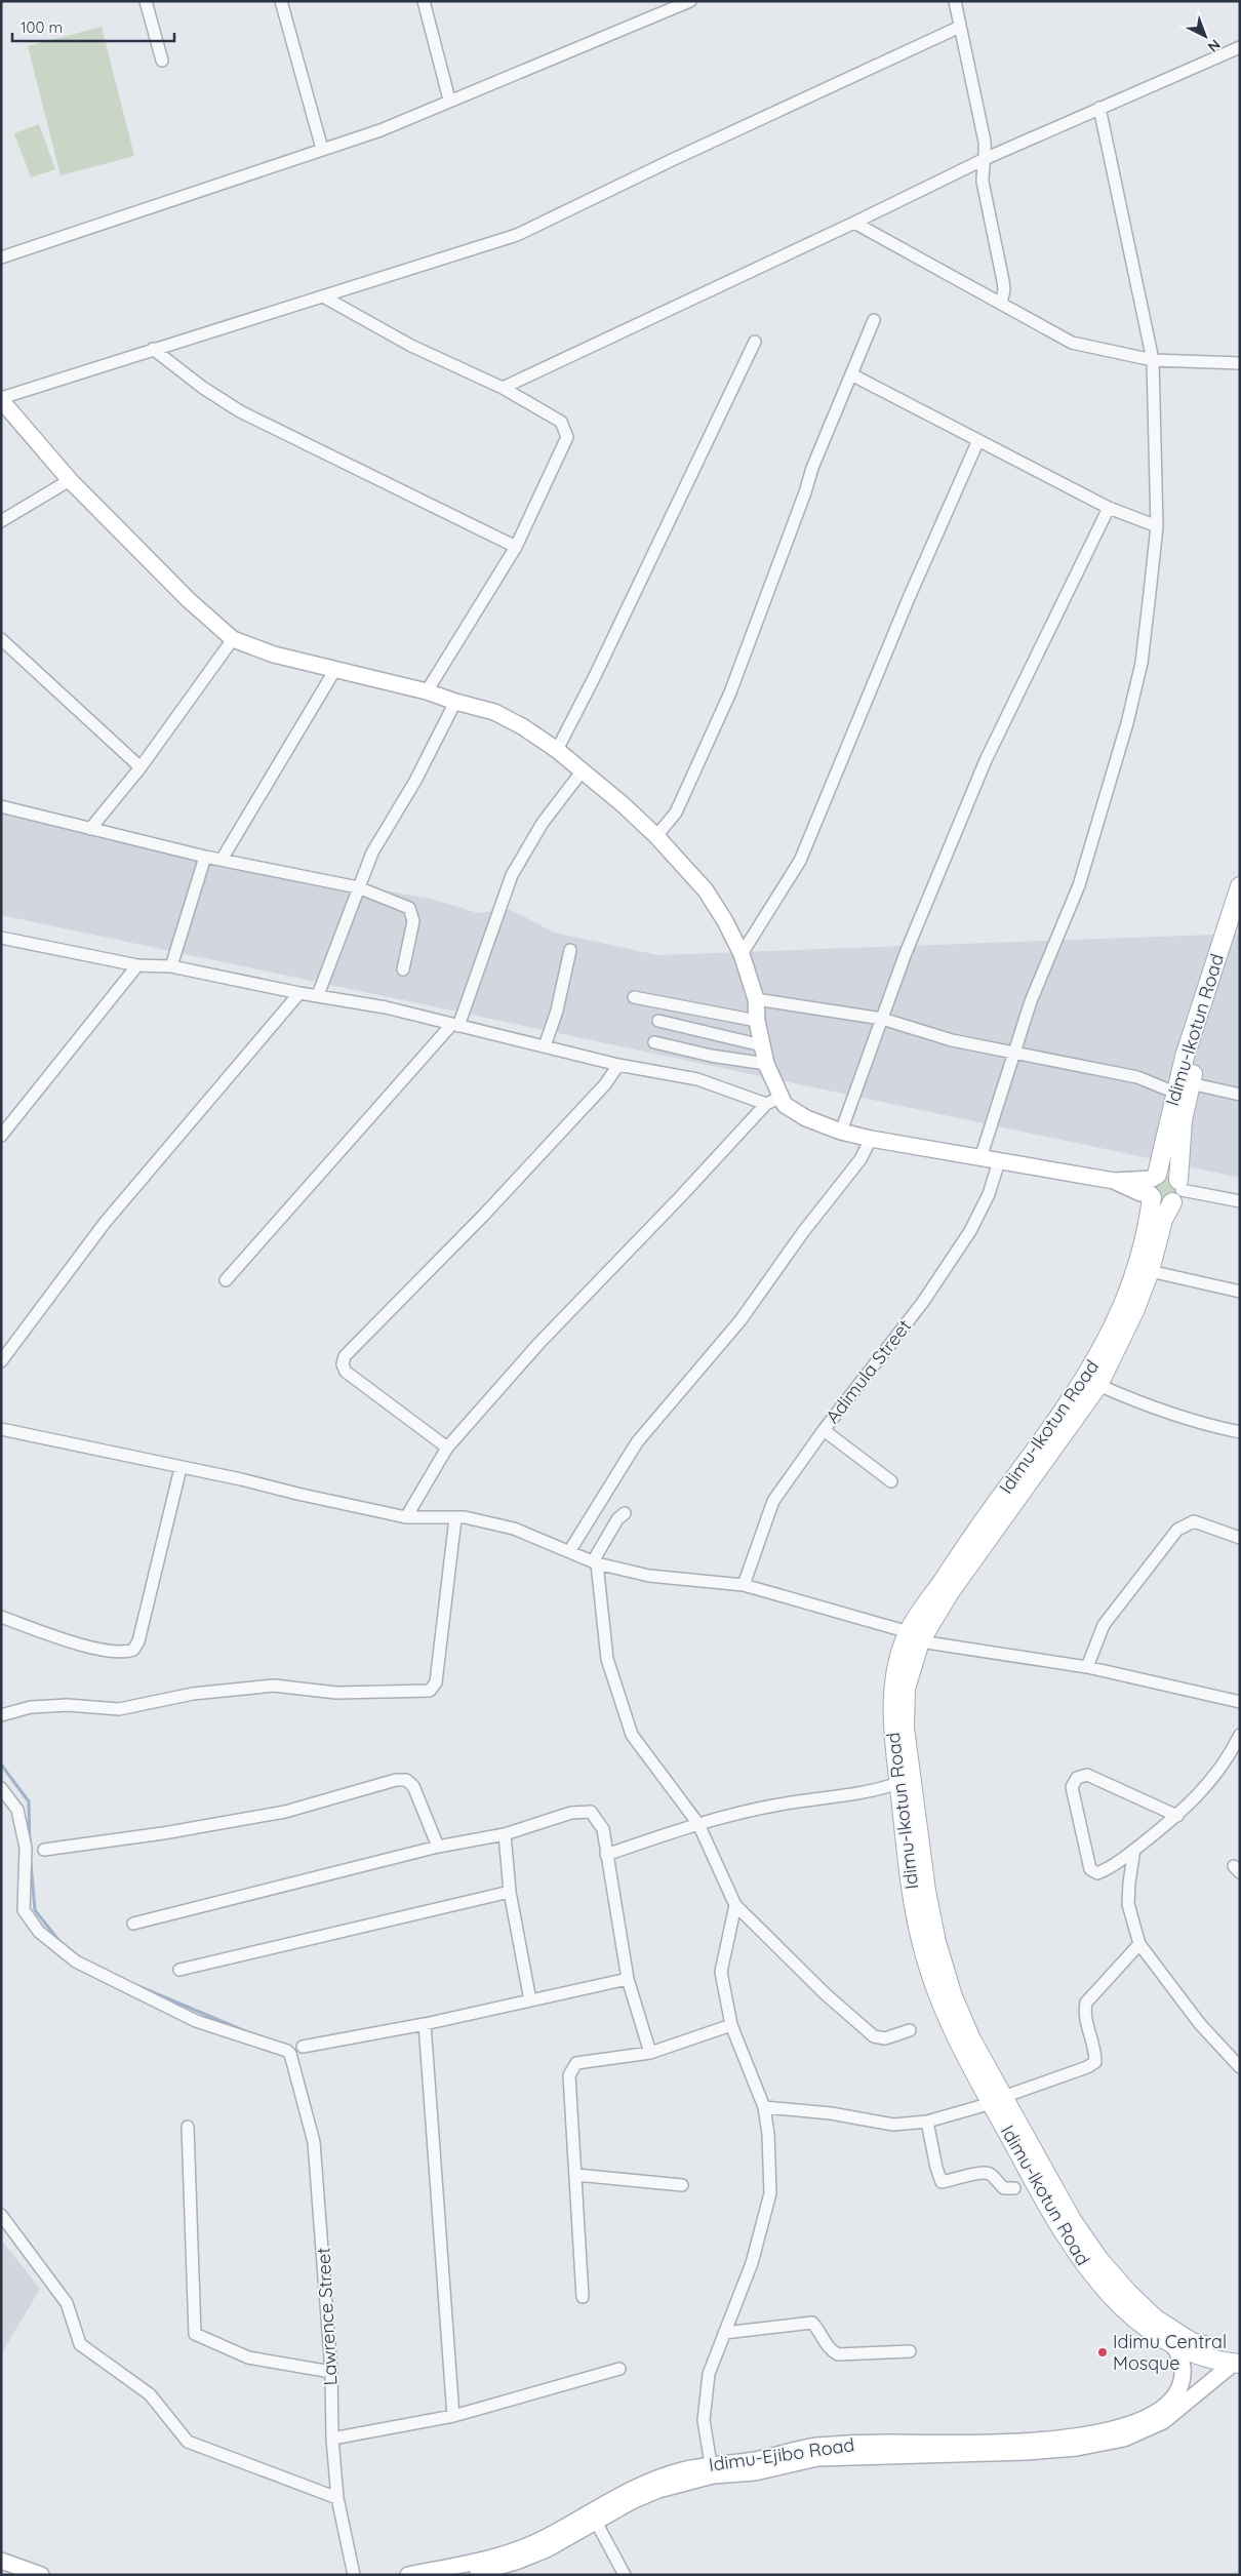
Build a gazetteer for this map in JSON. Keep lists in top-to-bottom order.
{
  "streets": {
    "main road": ["Idimu-Ikotun Road", "Idimu-Ejibo Road"],
    "street": ["Adimula Street", "Lawrence Street"]
  },
  "crossings": [
    ["Idimu-Ikotun Road", "Idimu-Ejibo Road"]
  ],
  "places": ["Idimu Central Mosque"],
  "scale_bar": "100 m",
  "north": "bottom right"
}
